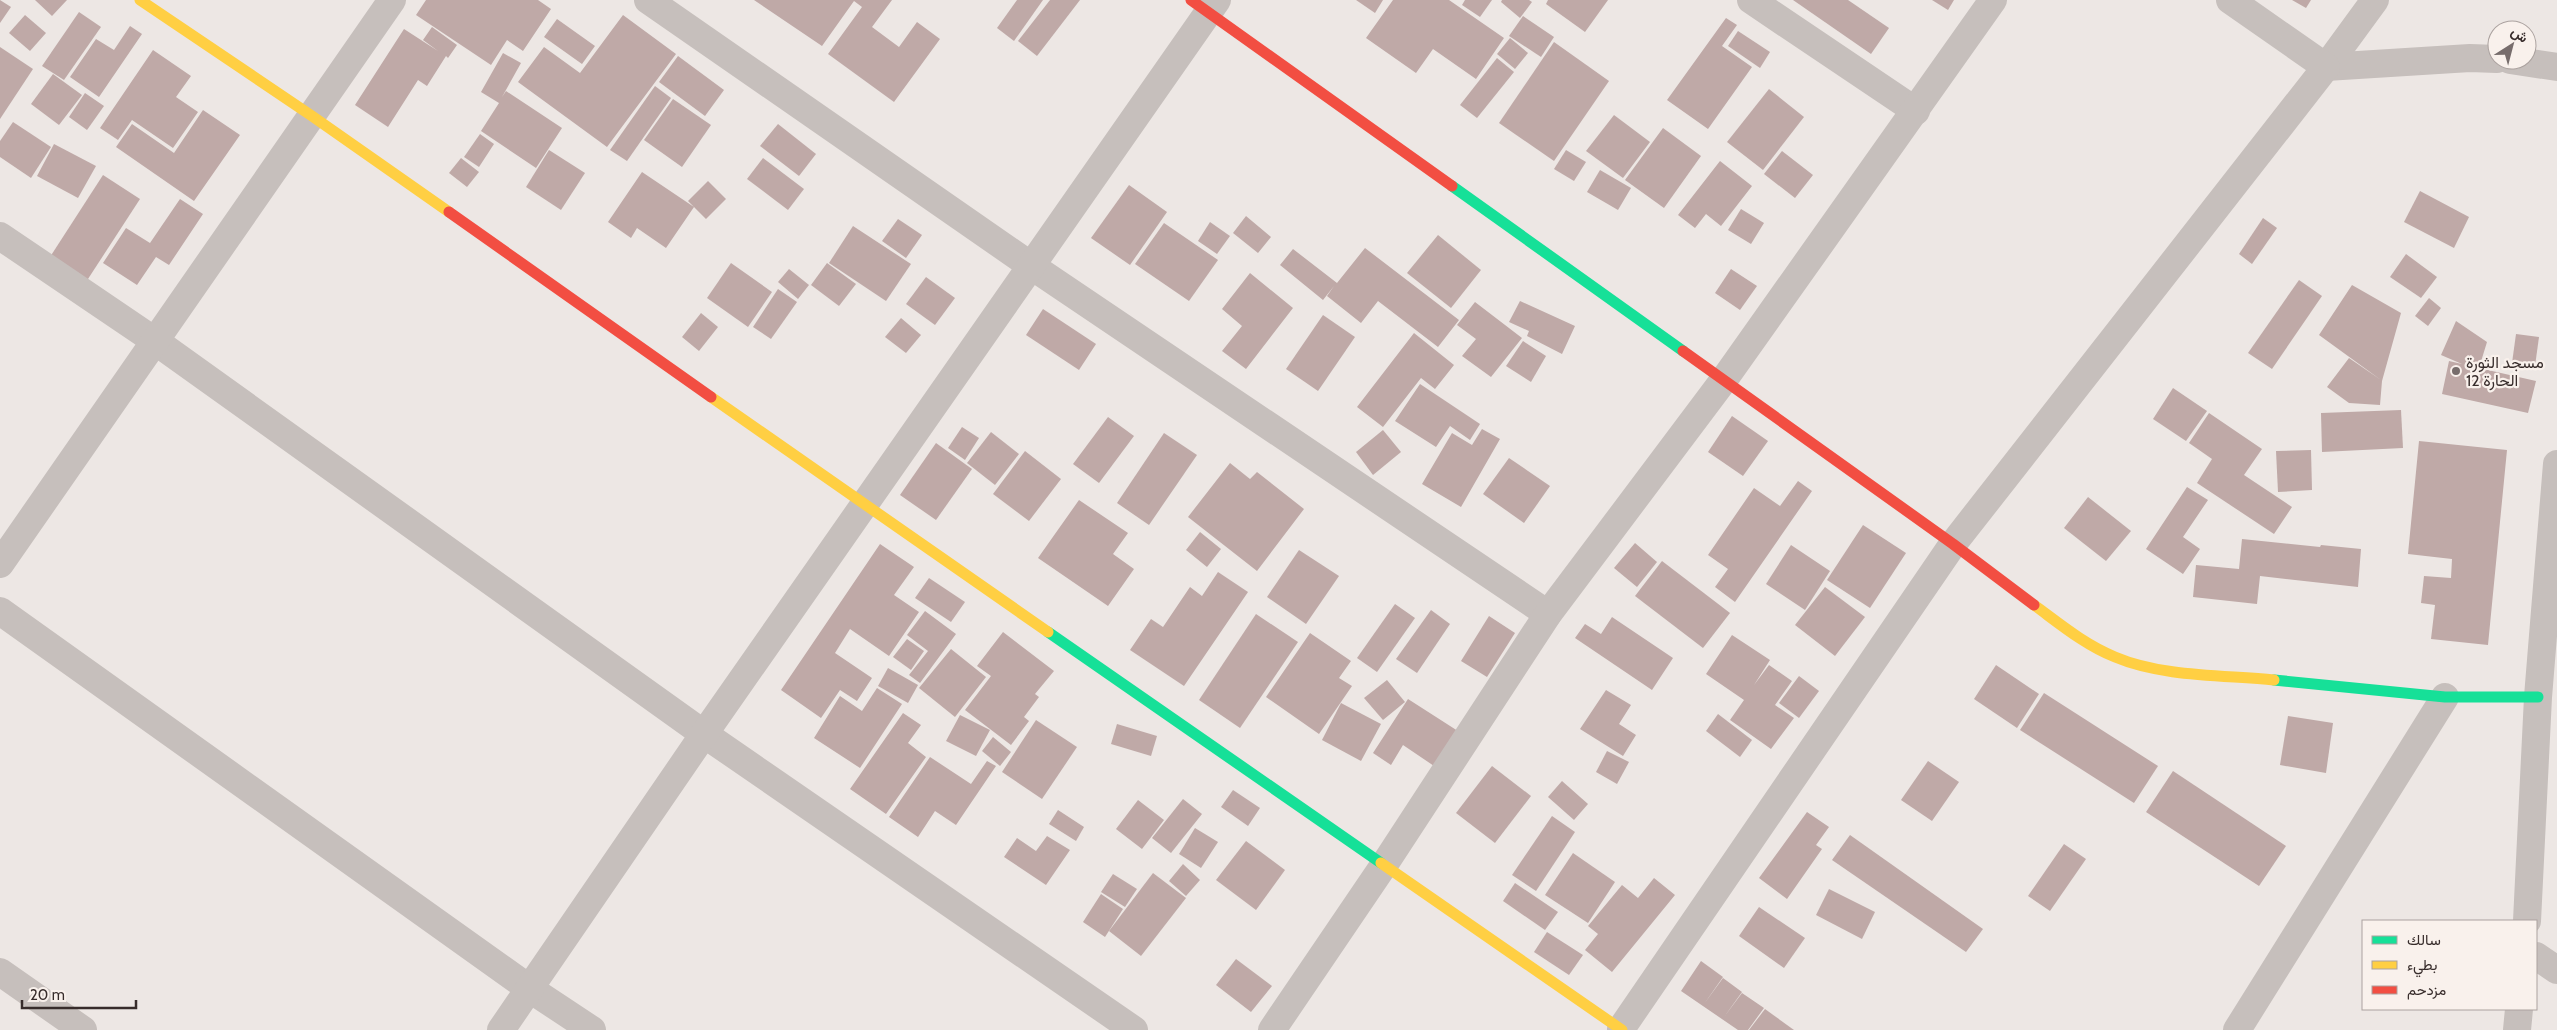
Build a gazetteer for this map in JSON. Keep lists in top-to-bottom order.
{
  "places": ["مسجد الثورة الحارة 12"],
  "legend": ["سالك", "بطيء", "مزدحم"],
  "scale_bar": "20 m",
  "north": "top right"
}
